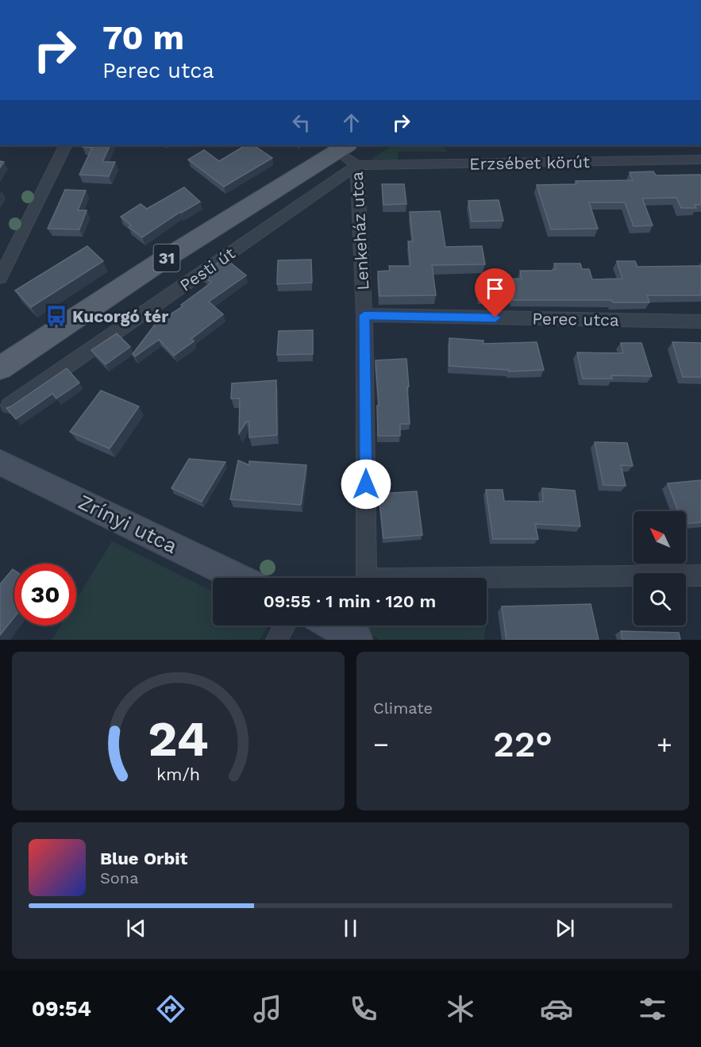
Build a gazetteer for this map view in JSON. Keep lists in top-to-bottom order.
{
  "streets": {
    "main road": ["31", "Pesti út", "Zrínyi utca"],
    "street": ["Erzsébet körút", "Lenkeház utca", "Perec utca"]
  },
  "crossings": [
    ["Erzsébet körút", "Lenkeház utca"],
    ["Erzsébet körút", "Pesti út"],
    ["Lenkeház utca", "Pesti út"],
    ["Lenkeház utca", "Perec utca"]
  ],
  "places": {
    "bus stop": ["Kucorgó tér"]
  },
  "north": "top left",
  "page": {
    "turn": ["70 m", "Perec utca"],
    "limit": "30",
    "trip": "09:55 · 1 min · 120 m",
    "tile": "Climate",
    "heat": ["−", "22°", "+"],
    "song": ["Blue Orbit", "Sona"],
    "tabs": "09:54",
    "gauge": ["24", "km/h"]
  }
}
